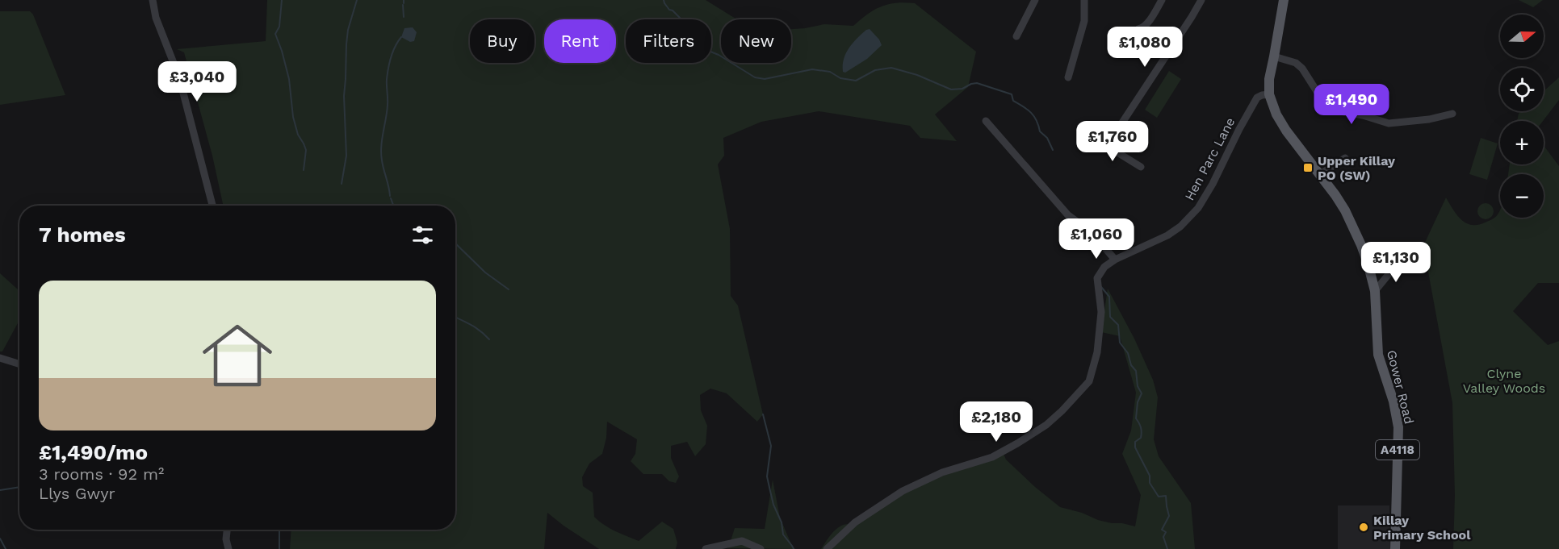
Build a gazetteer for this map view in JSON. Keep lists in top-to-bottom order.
{
  "streets": {
    "main road": ["Gower Road", "A4118"],
    "street": ["Hen Parc Lane"]
  },
  "crossings": [
    ["Hen Parc Lane", "Gower Road"]
  ],
  "parks": ["Clyne Valley Woods"],
  "places": {
    "transit": ["Upper Killay PO (SW)"],
    "other": ["Killay Primary School"]
  },
  "north": "right",
  "page": {
    "map_buttons": ["+", "−"],
    "chip": [
      "Buy",
      "Rent",
      "Filters",
      "New"
    ],
    "price": [
      "£1,080",
      "£3,040",
      "£1,490",
      "£1,760",
      "£1,060",
      "£1,130",
      "£2,180"
    ],
    "heading": "7 homes",
    "list": [
      {
        "name": "£1,490/mo",
        "note": "3 rooms · 92 m² · Llys Gwyr"
      }
    ]
  }
}
